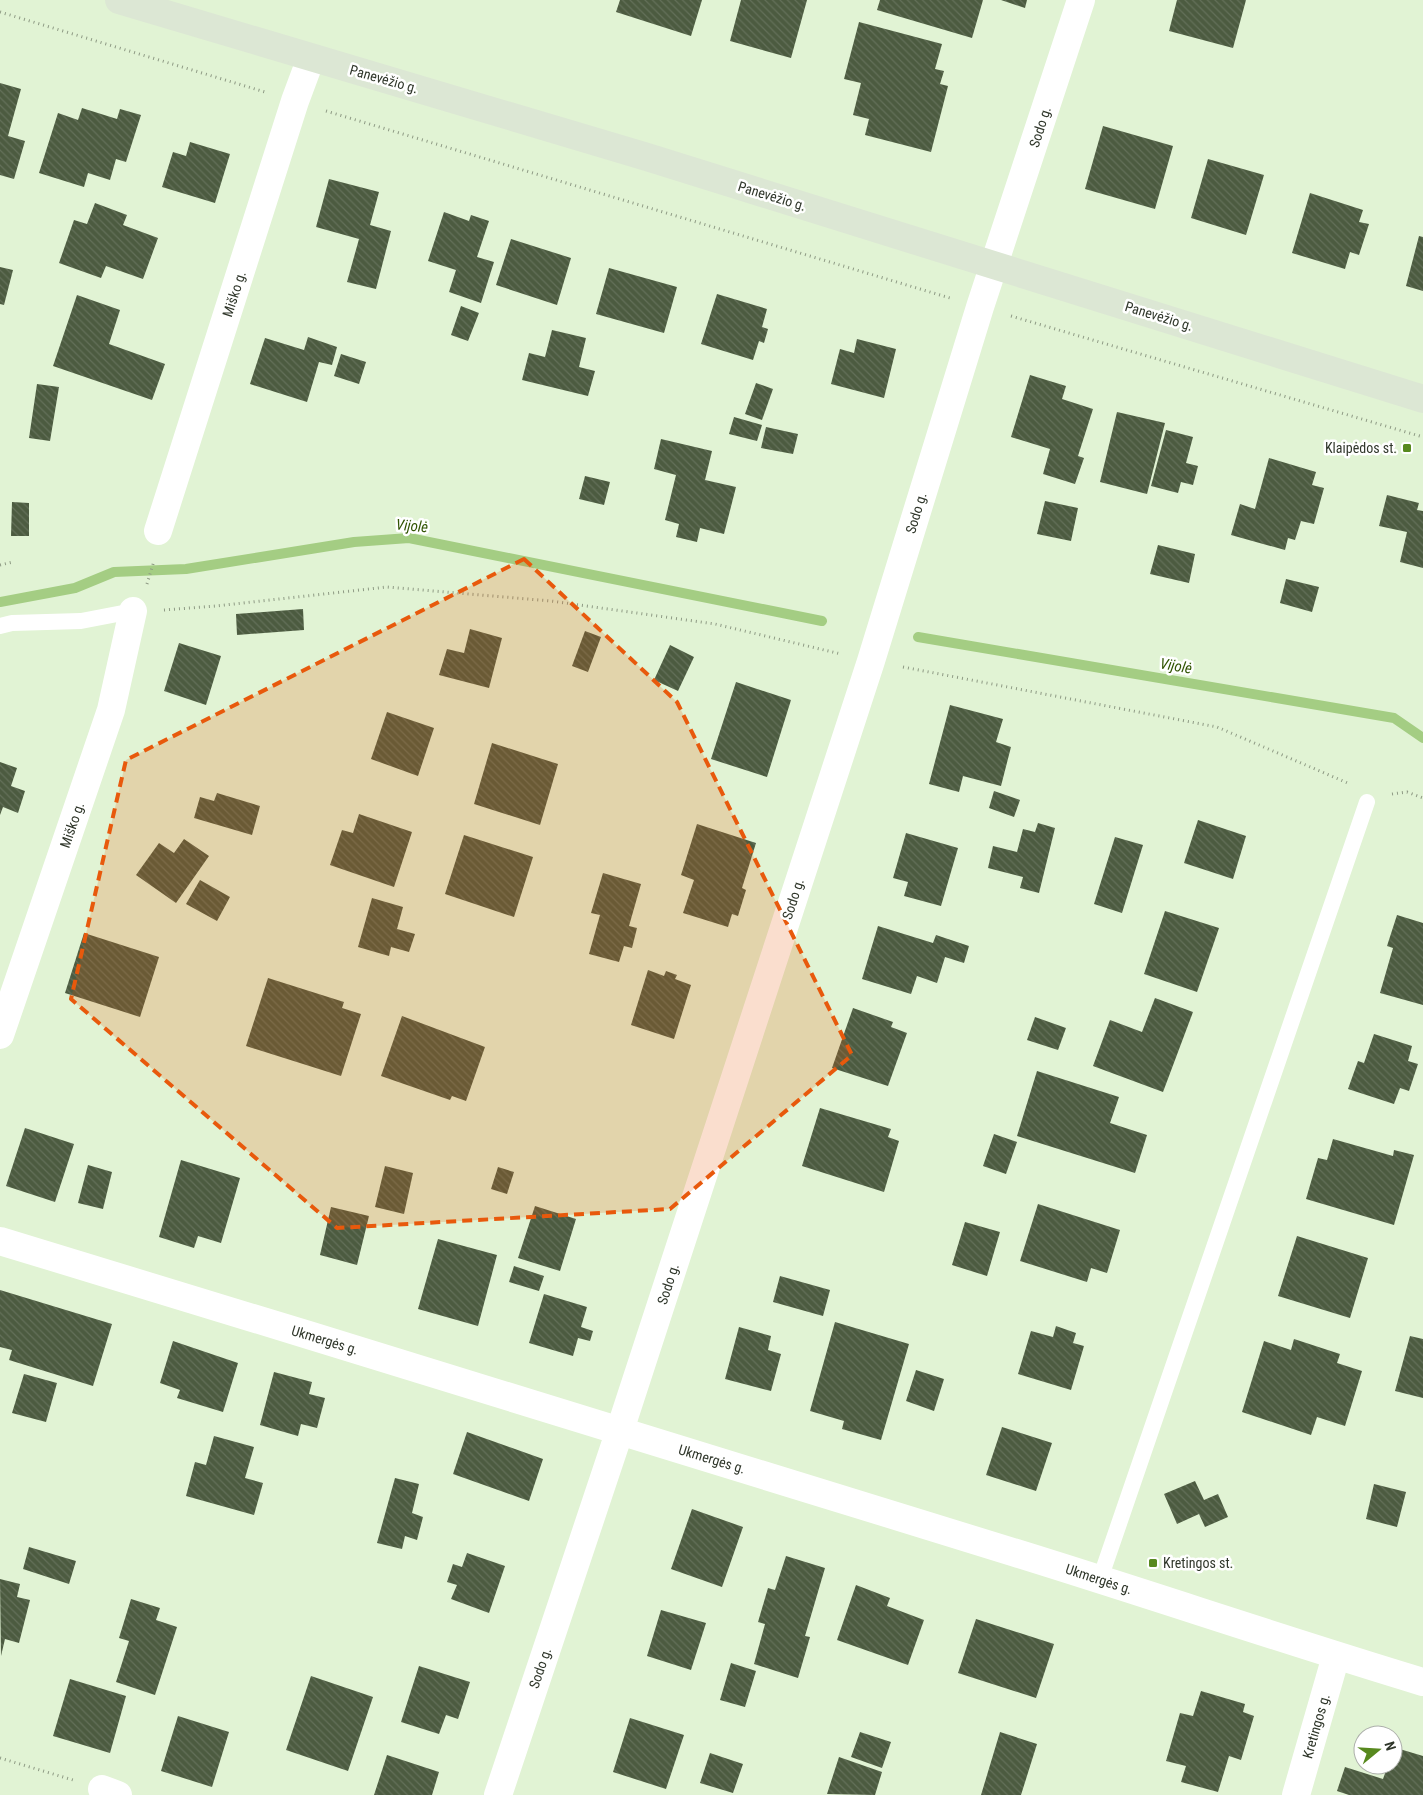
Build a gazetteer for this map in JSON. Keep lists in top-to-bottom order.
{
  "streets": {
    "street": [
      "Panevėžio g.",
      "Sodo g.",
      "Miško g.",
      "Ukmergės g.",
      "Kretingos g."
    ]
  },
  "crossings": [
    ["Panevėžio g.", "Sodo g."],
    ["Panevėžio g.", "Miško g."],
    ["Sodo g.", "Ukmergės g."],
    ["Ukmergės g.", "Kretingos g."]
  ],
  "water": ["Vijolė"],
  "places": {
    "transit": ["Klaipėdos st.", "Kretingos st."]
  },
  "north": "right"
}
